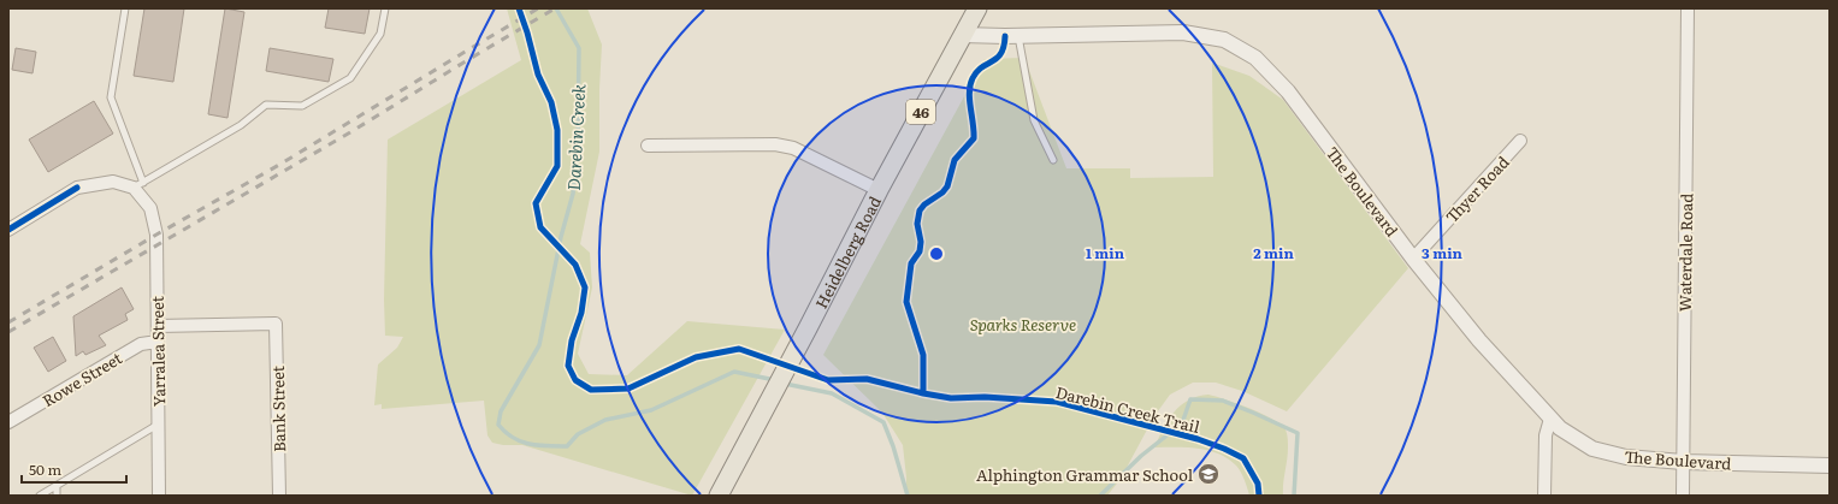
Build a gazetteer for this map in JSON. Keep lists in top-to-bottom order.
{
  "streets": {
    "main road": ["46", "Heidelberg Road"],
    "street": [
      "Thyer Road",
      "The Boulevard",
      "Waterdale Road",
      "Yarralea Street",
      "Rowe Street",
      "Bank Street"
    ],
    "cycle path": ["Darebin Creek Trail"]
  },
  "crossings": [
    ["Thyer Road", "The Boulevard"],
    ["The Boulevard", "Heidelberg Road"],
    ["The Boulevard", "Waterdale Road"],
    ["Yarralea Street", "Rowe Street"],
    ["Yarralea Street", "Bank Street"]
  ],
  "water": ["Darebin Creek"],
  "parks": ["Sparks Reserve"],
  "places": {
    "school or university": ["Alphington Grammar School"]
  },
  "scale_bar": "50 m",
  "rings": ["1 min", "2 min", "3 min"]
}
